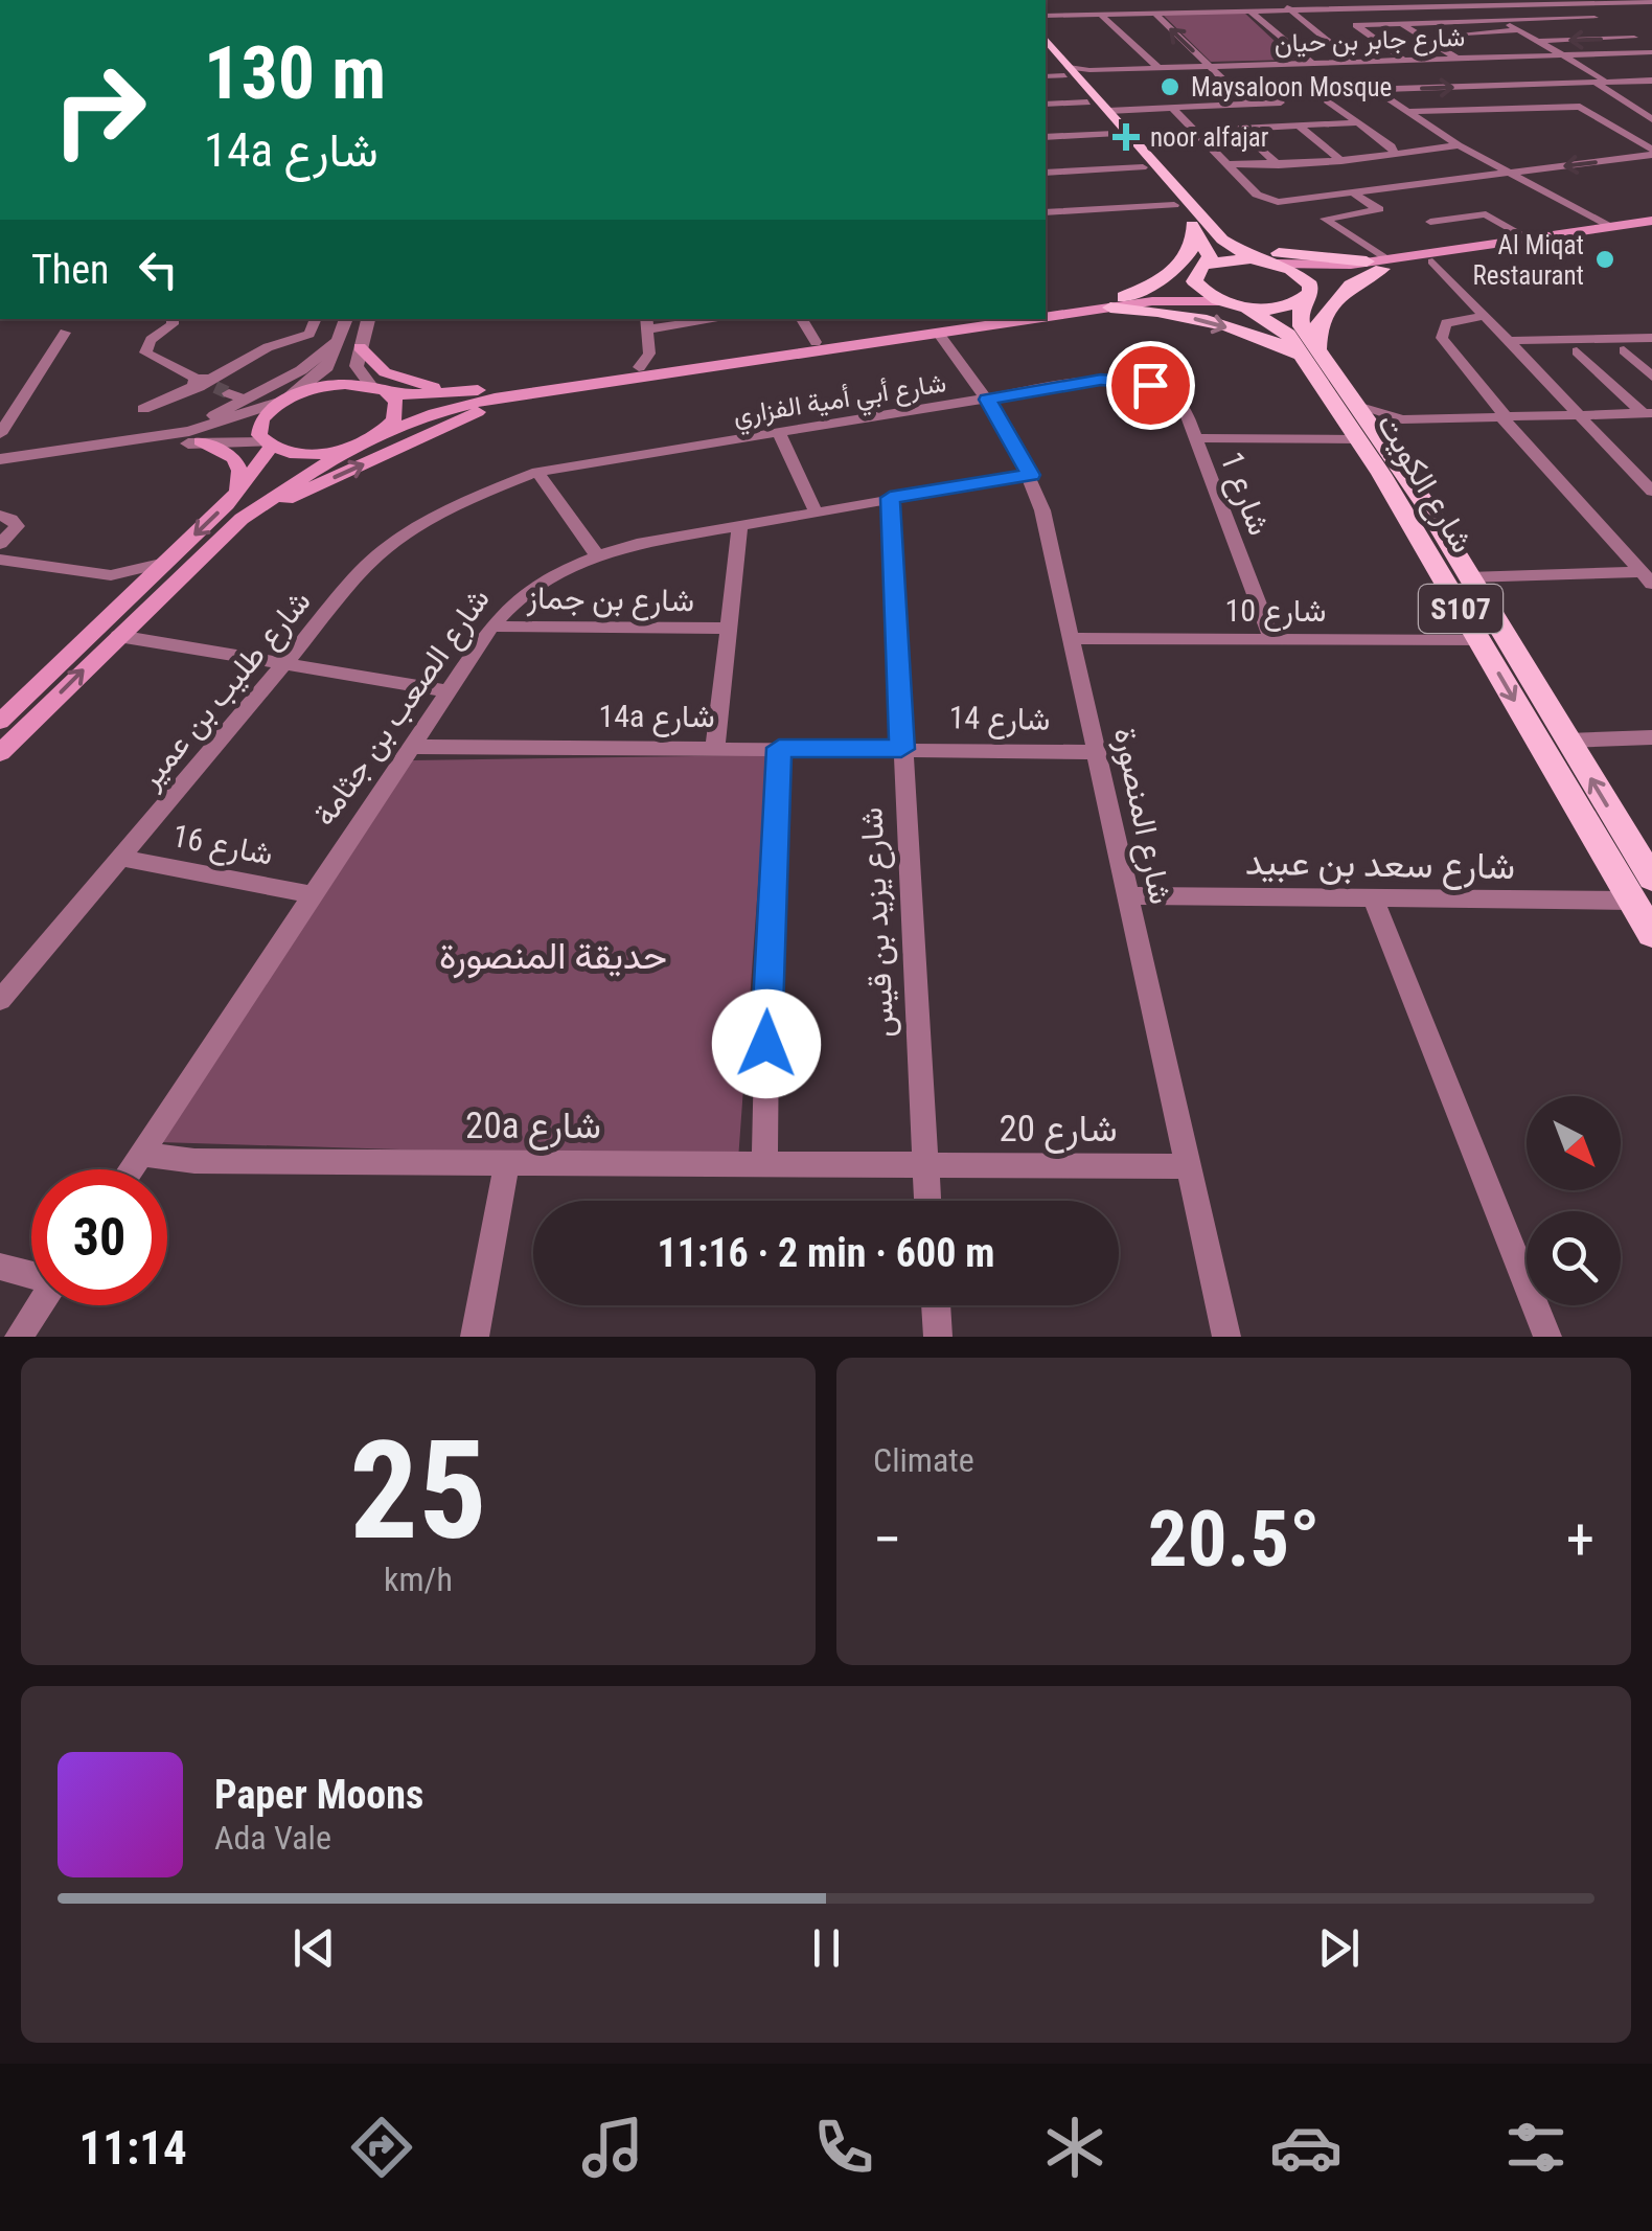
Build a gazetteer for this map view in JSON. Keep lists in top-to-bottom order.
{
  "streets": {
    "main road": ["شارع الكويت", "S107"],
    "street": [
      "شارع جابر بن حيان",
      "شارع أبي أمية الفزاري",
      "شارع 1",
      "شارع بن جماز",
      "شارع 10",
      "شارع طليب بن عمير",
      "شارع الصعب بن جثامة",
      "14a شارع",
      "شارع 14",
      "شارع المنصورة",
      "شارع 16",
      "شارع سعد بن عبيد",
      "شارع يزيد بن قيس",
      "20a شارع",
      "شارع 20"
    ]
  },
  "crossings": [
    ["شارع أبي أمية الفزاري", "شارع 1"],
    ["شارع أبي أمية الفزاري", "شارع طليب بن عمير"],
    ["شارع أبي أمية الفزاري", "شارع المنصورة"],
    ["شارع الكويت", "شارع 10"],
    ["شارع الكويت", "شارع سعد بن عبيد"],
    ["شارع 1", "شارع 10"],
    ["شارع بن جماز", "شارع الصعب بن جثامة"],
    ["شارع 10", "شارع المنصورة"],
    ["شارع طليب بن عمير", "شارع 16"],
    ["شارع الصعب بن جثامة", "14a شارع"],
    ["شارع الصعب بن جثامة", "شارع المنصورة"],
    ["شارع الصعب بن جثامة", "شارع 16"],
    ["شارع الصعب بن جثامة", "شارع يزيد بن قيس"],
    ["شارع الصعب بن جثامة", "20a شارع"],
    ["14a شارع", "شارع 14"],
    ["14a شارع", "شارع يزيد بن قيس"],
    ["شارع 14", "شارع المنصورة"],
    ["شارع 14", "شارع يزيد بن قيس"],
    ["شارع المنصورة", "شارع سعد بن عبيد"],
    ["شارع المنصورة", "شارع 20"],
    ["شارع يزيد بن قيس", "20a شارع"],
    ["شارع يزيد بن قيس", "شارع 20"],
    ["20a شارع", "شارع 20"]
  ],
  "parks": ["حديقة المنصورة"],
  "places": {
    "other": ["Maysaloon Mosque", "Al Miqat Restaurant"],
    "health": ["noor alfajar"]
  },
  "north": "bottom right",
  "page": {
    "turn": ["130 m", "14a شارع"],
    "then": "Then",
    "limit": "30",
    "trip": "11:16 · 2 min · 600 m",
    "tile": [
      ["25", "km/h"],
      "Climate"
    ],
    "heat": ["−", "20.5°", "+"],
    "song": ["Paper Moons", "Ada Vale"],
    "tabs": "11:14"
  }
}
